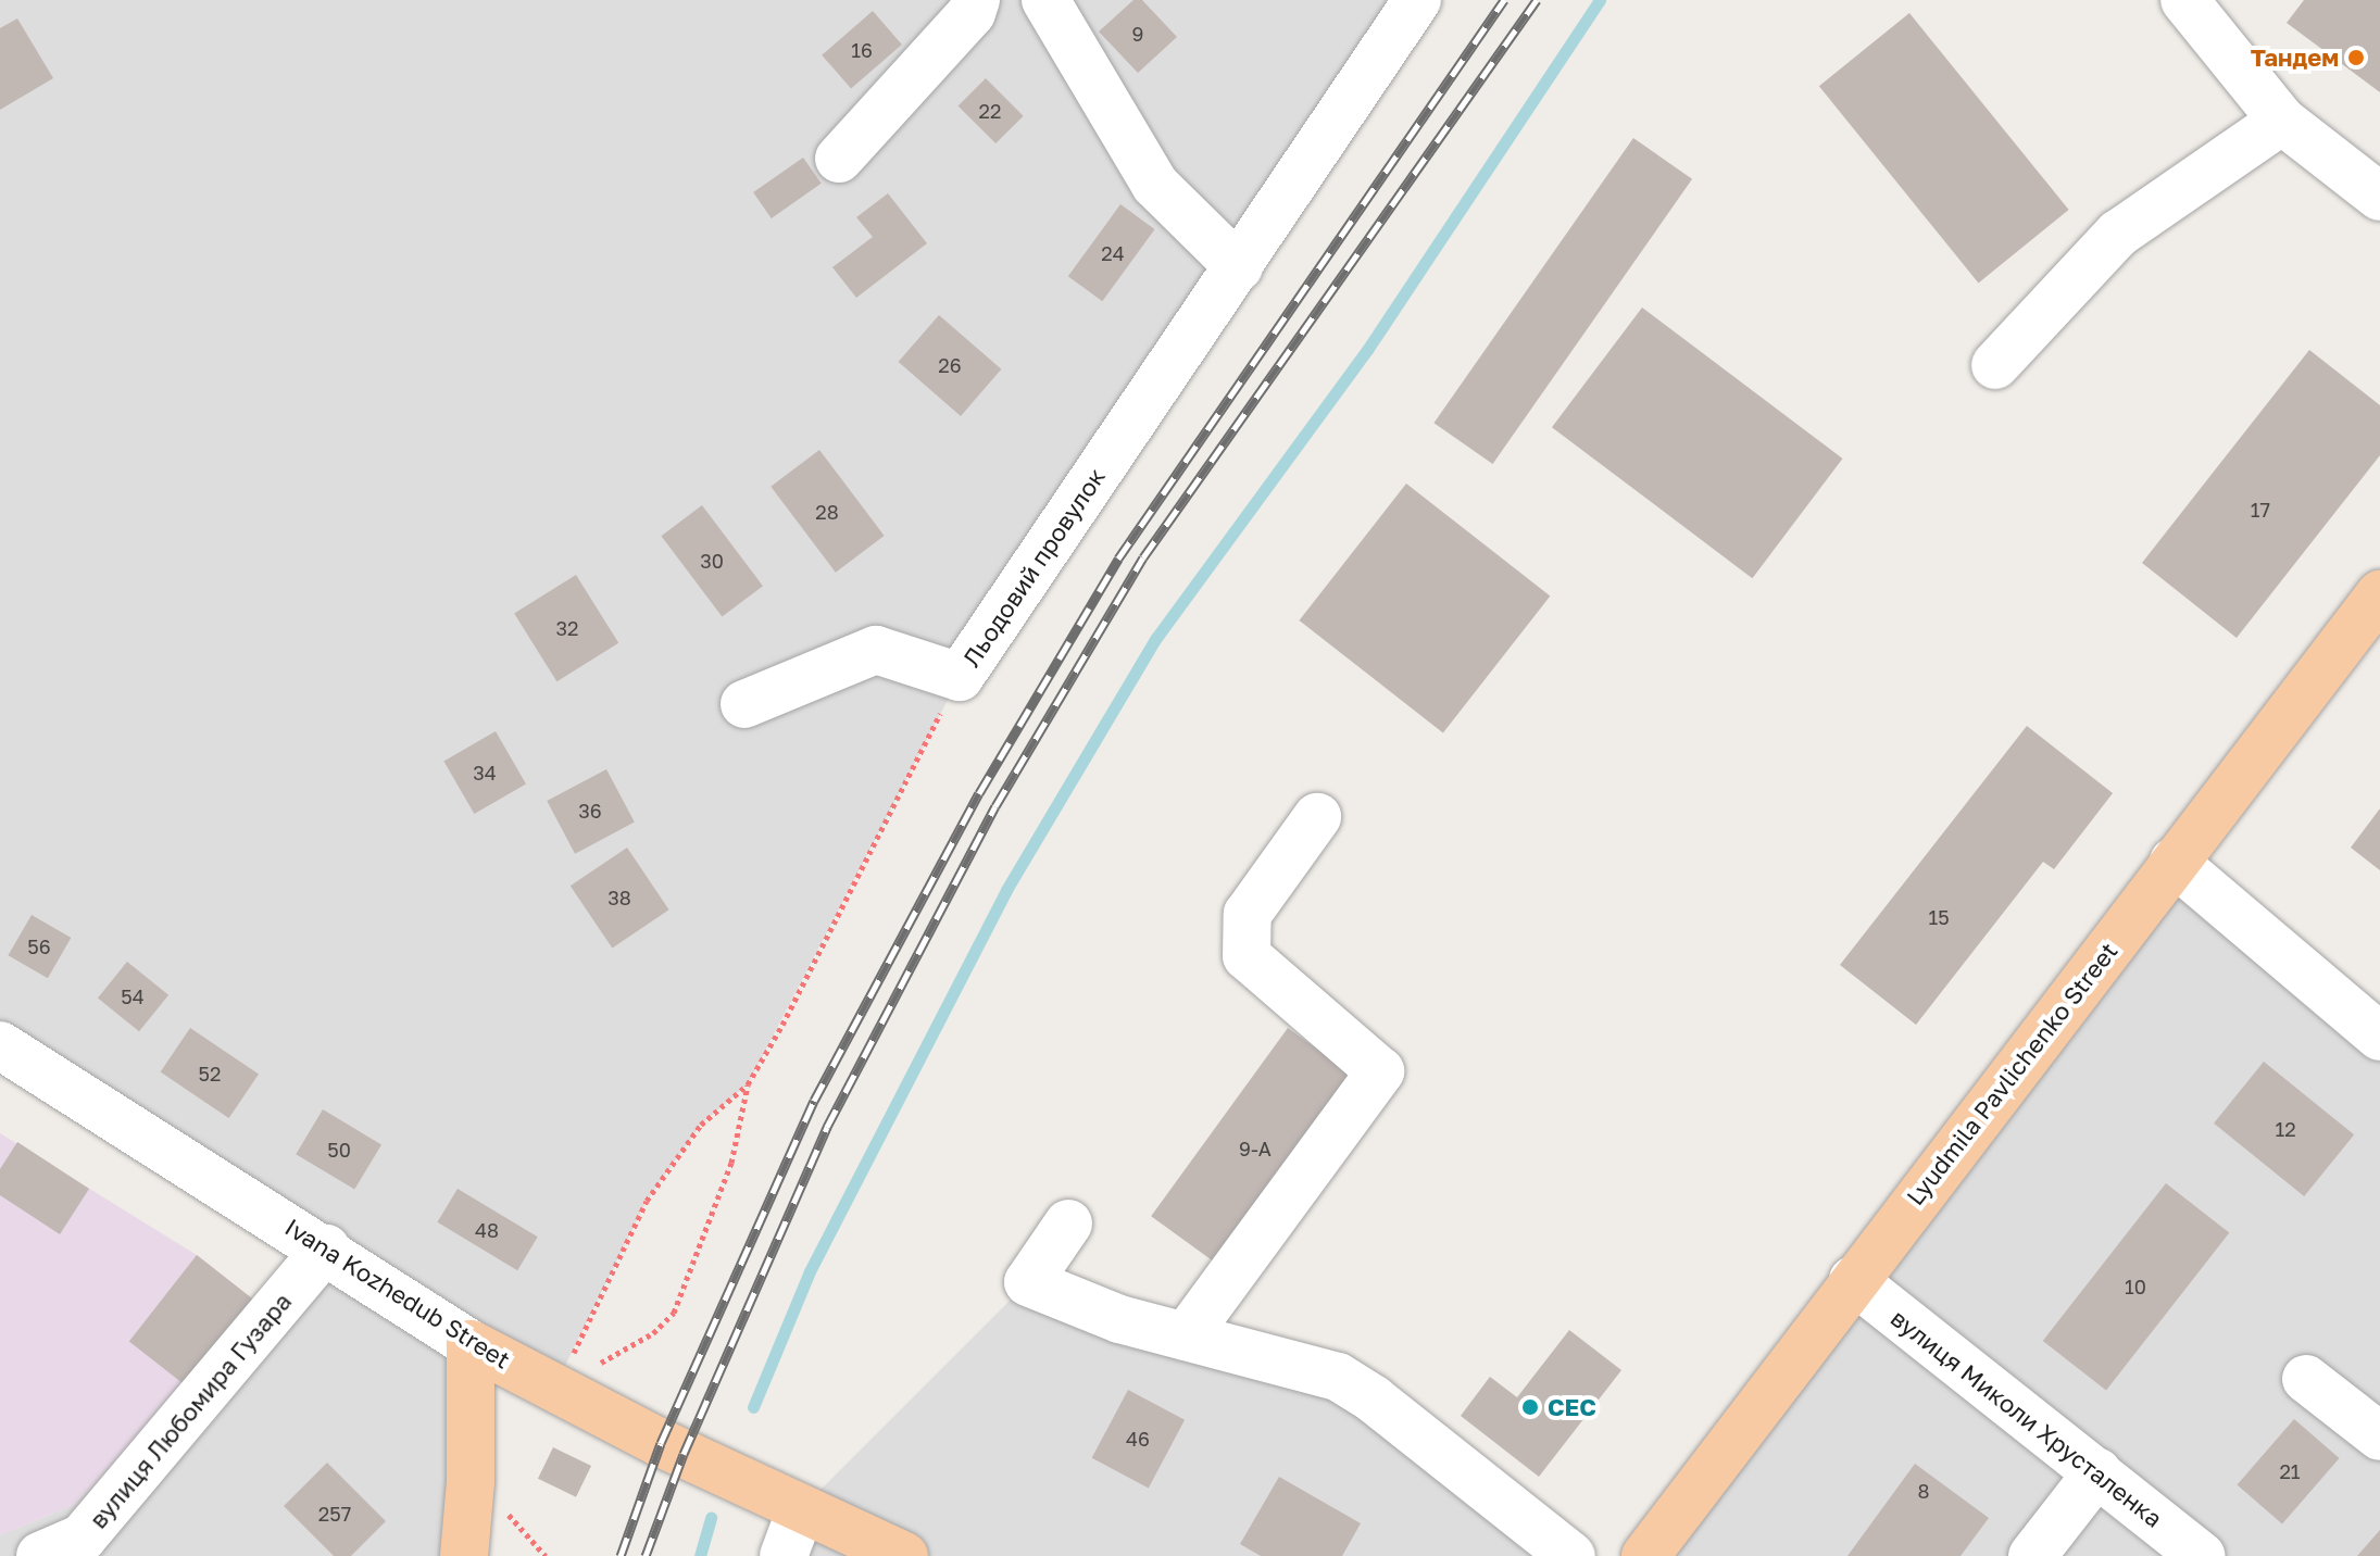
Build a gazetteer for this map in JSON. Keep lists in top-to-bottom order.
{
  "streets": {
    "main road": ["Lyudmila Pavlichenko Street", "Ivana Kozhedub Street"],
    "street": ["Льодовий провулок", "вулиця Любомира Гузара", "вулиця Миколи Хрусталенка"]
  },
  "crossings": [
    ["Lyudmila Pavlichenko Street", "вулиця Миколи Хрусталенка"],
    ["Ivana Kozhedub Street", "вулиця Любомира Гузара"]
  ],
  "places": ["Тандем", "СЕС"],
  "house_numbers": [
    "9",
    "16",
    "22",
    "24",
    "26",
    "17",
    "28",
    "30",
    "32",
    "34",
    "36",
    "38",
    "15",
    "56",
    "54",
    "52",
    "12",
    "9-А",
    "50",
    "48",
    "10",
    "46",
    "21",
    "8",
    "257"
  ]
}
